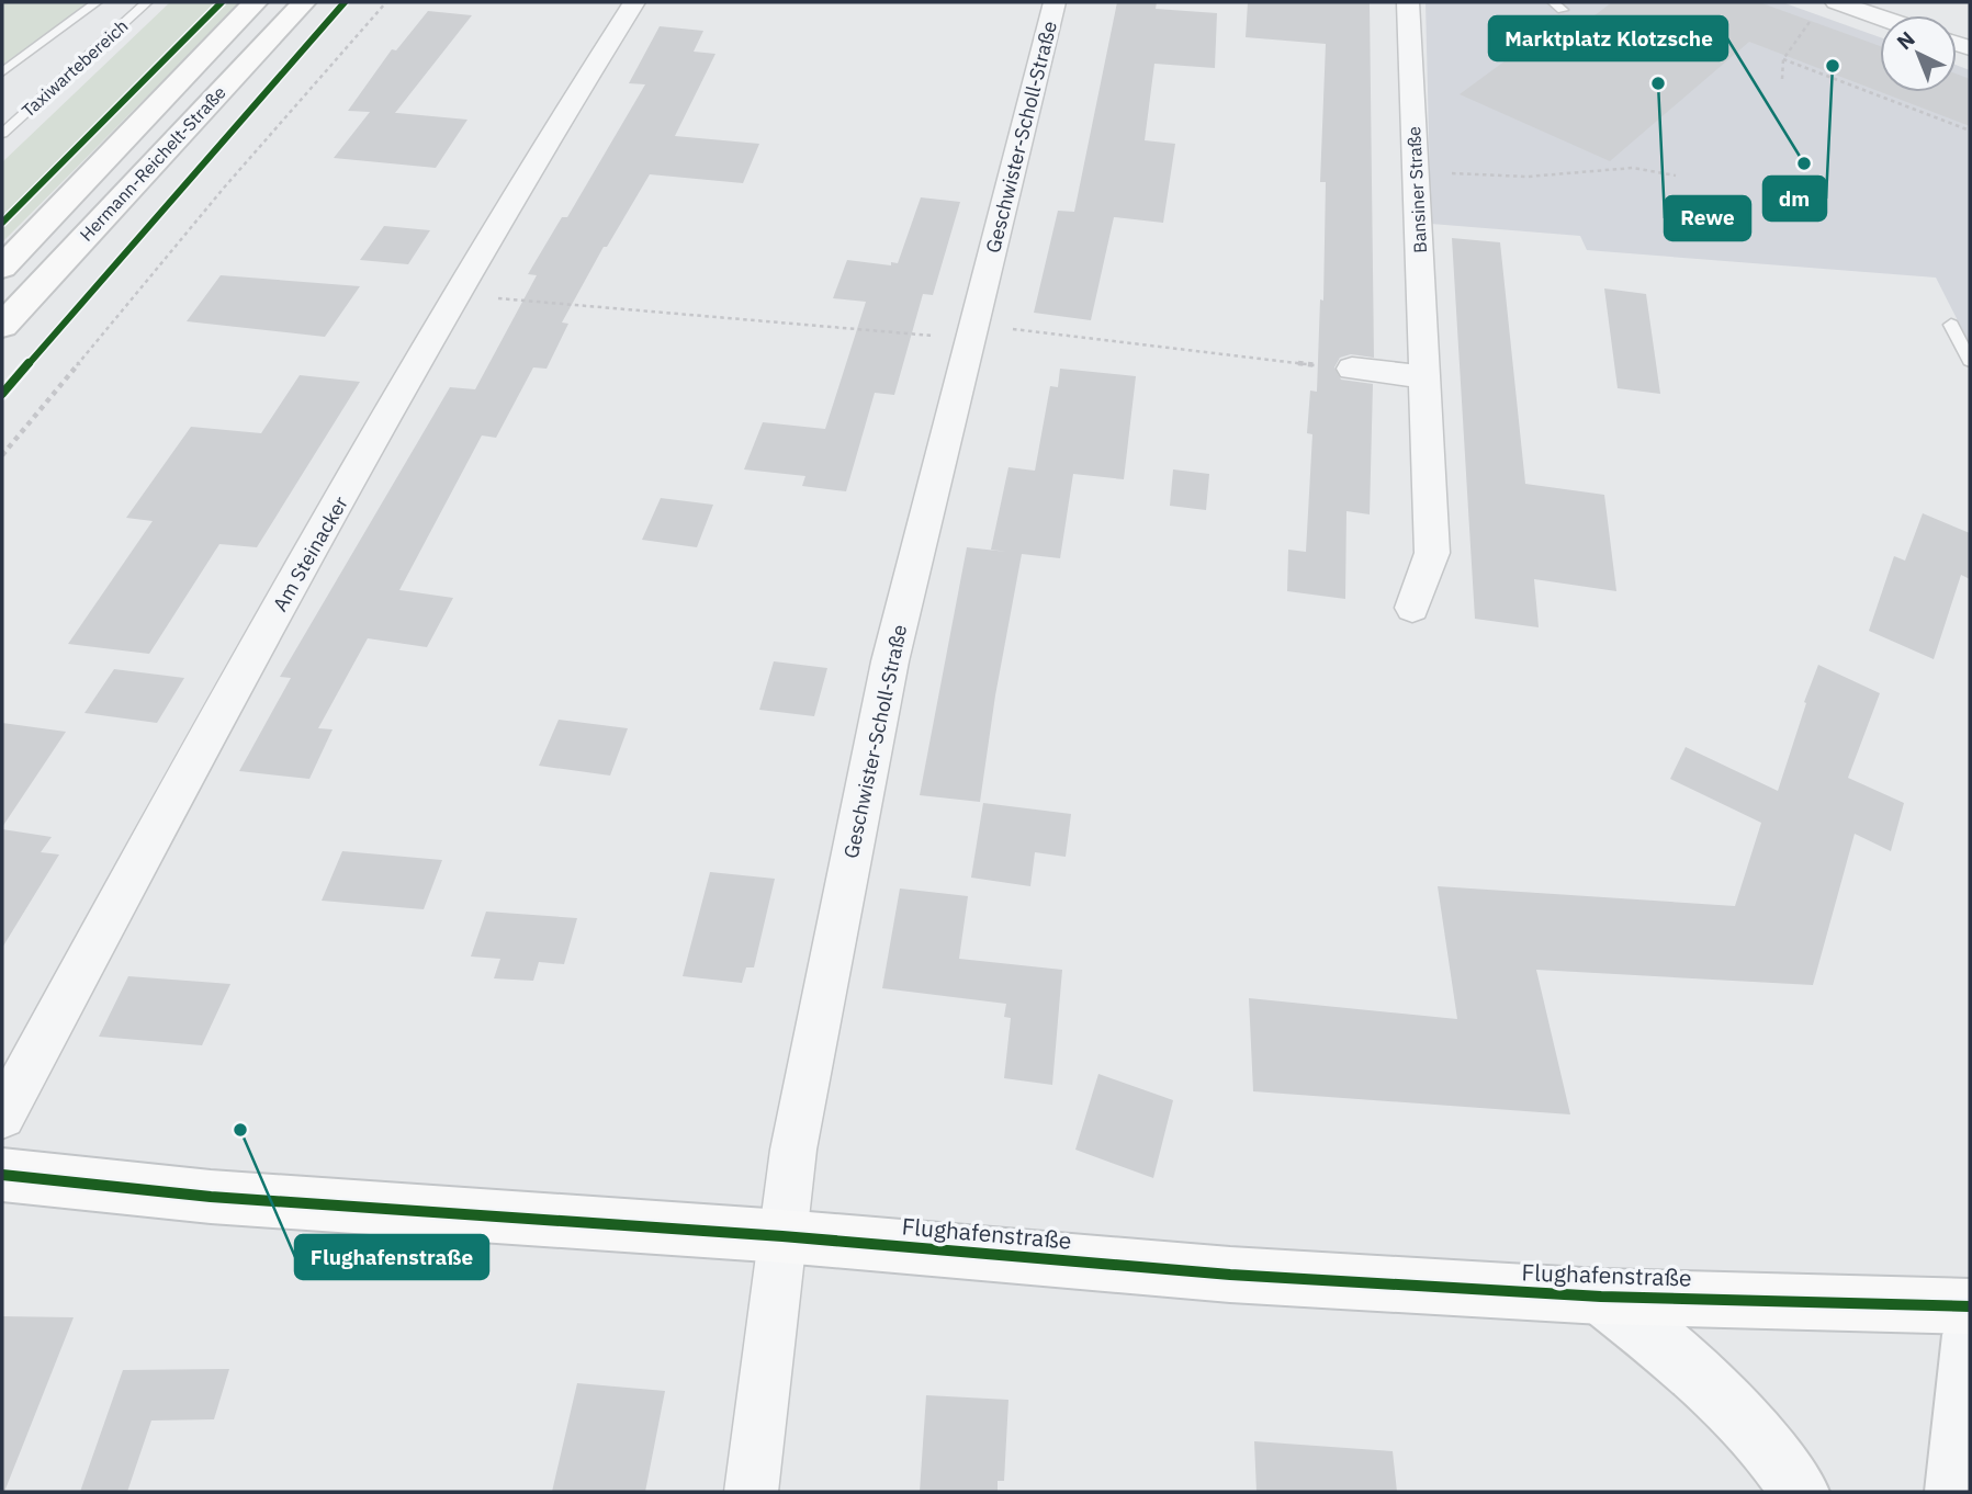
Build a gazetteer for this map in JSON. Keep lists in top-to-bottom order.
{
  "streets": {
    "main road": ["Hermann-Reichelt-Straße", "Flughafenstraße"],
    "street": ["Geschwister-Scholl-Straße", "Bansiner Straße", "Am Steinacker"],
    "lane": ["Taxiwartebereich"]
  },
  "crossings": [
    ["Geschwister-Scholl-Straße", "Flughafenstraße"]
  ],
  "places": [
    "dm",
    "Rewe",
    "Marktplatz Klotzsche",
    "Flughafenstraße"
  ],
  "north": "top left"
}
